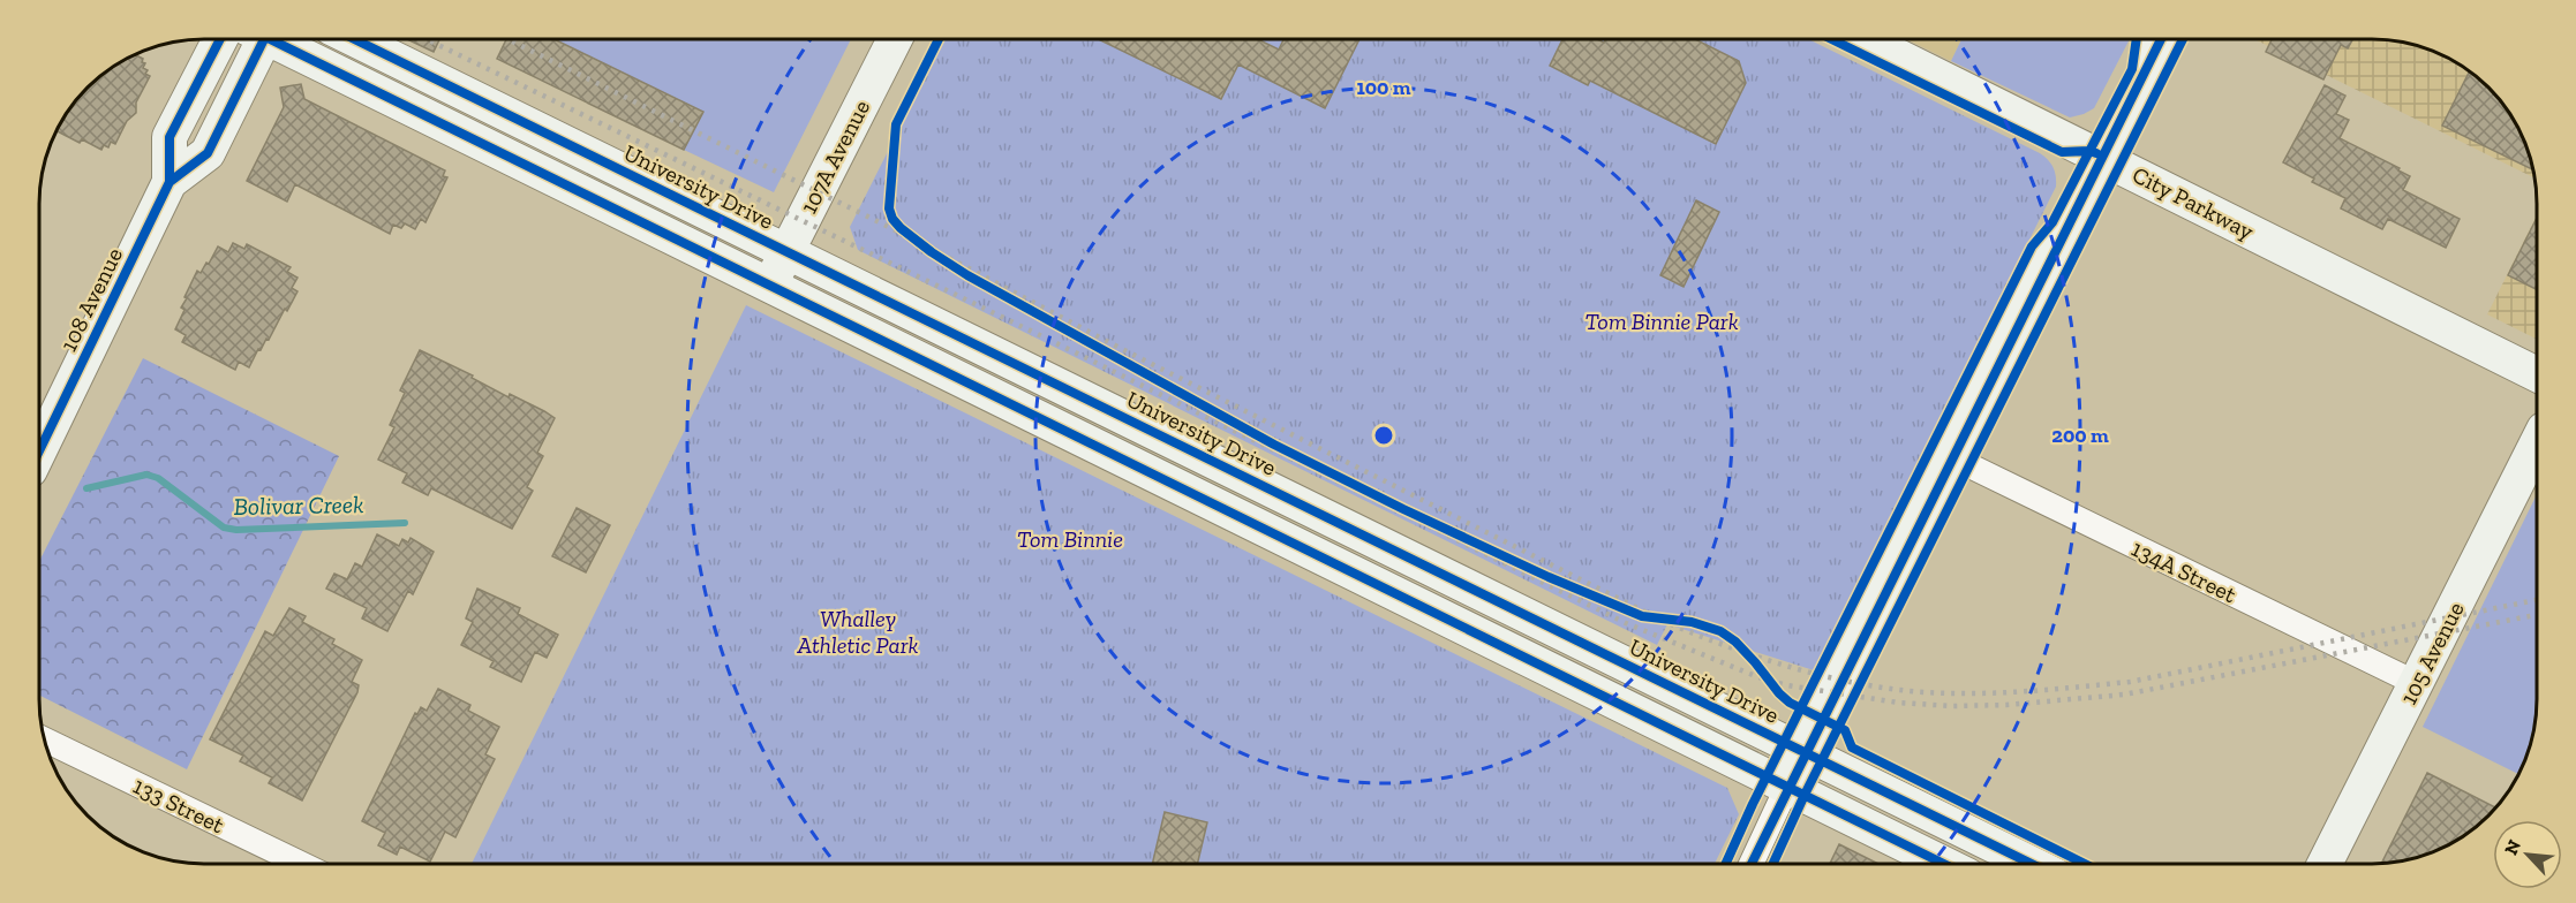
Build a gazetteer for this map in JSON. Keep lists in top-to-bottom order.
{
  "streets": {
    "main road": [
      "107A Avenue",
      "University Drive",
      "City Parkway",
      "108 Avenue",
      "105 Avenue"
    ],
    "street": ["134A Street", "133 Street"]
  },
  "crossings": [
    ["107A Avenue", "University Drive"],
    ["134A Street", "105 Avenue"]
  ],
  "water": ["Bolivar Creek"],
  "parks": ["Tom Binnie Park", "Tom Binnie", "Whalley Athletic Park"],
  "north": "top left",
  "rings": ["100 m", "200 m"]
}
